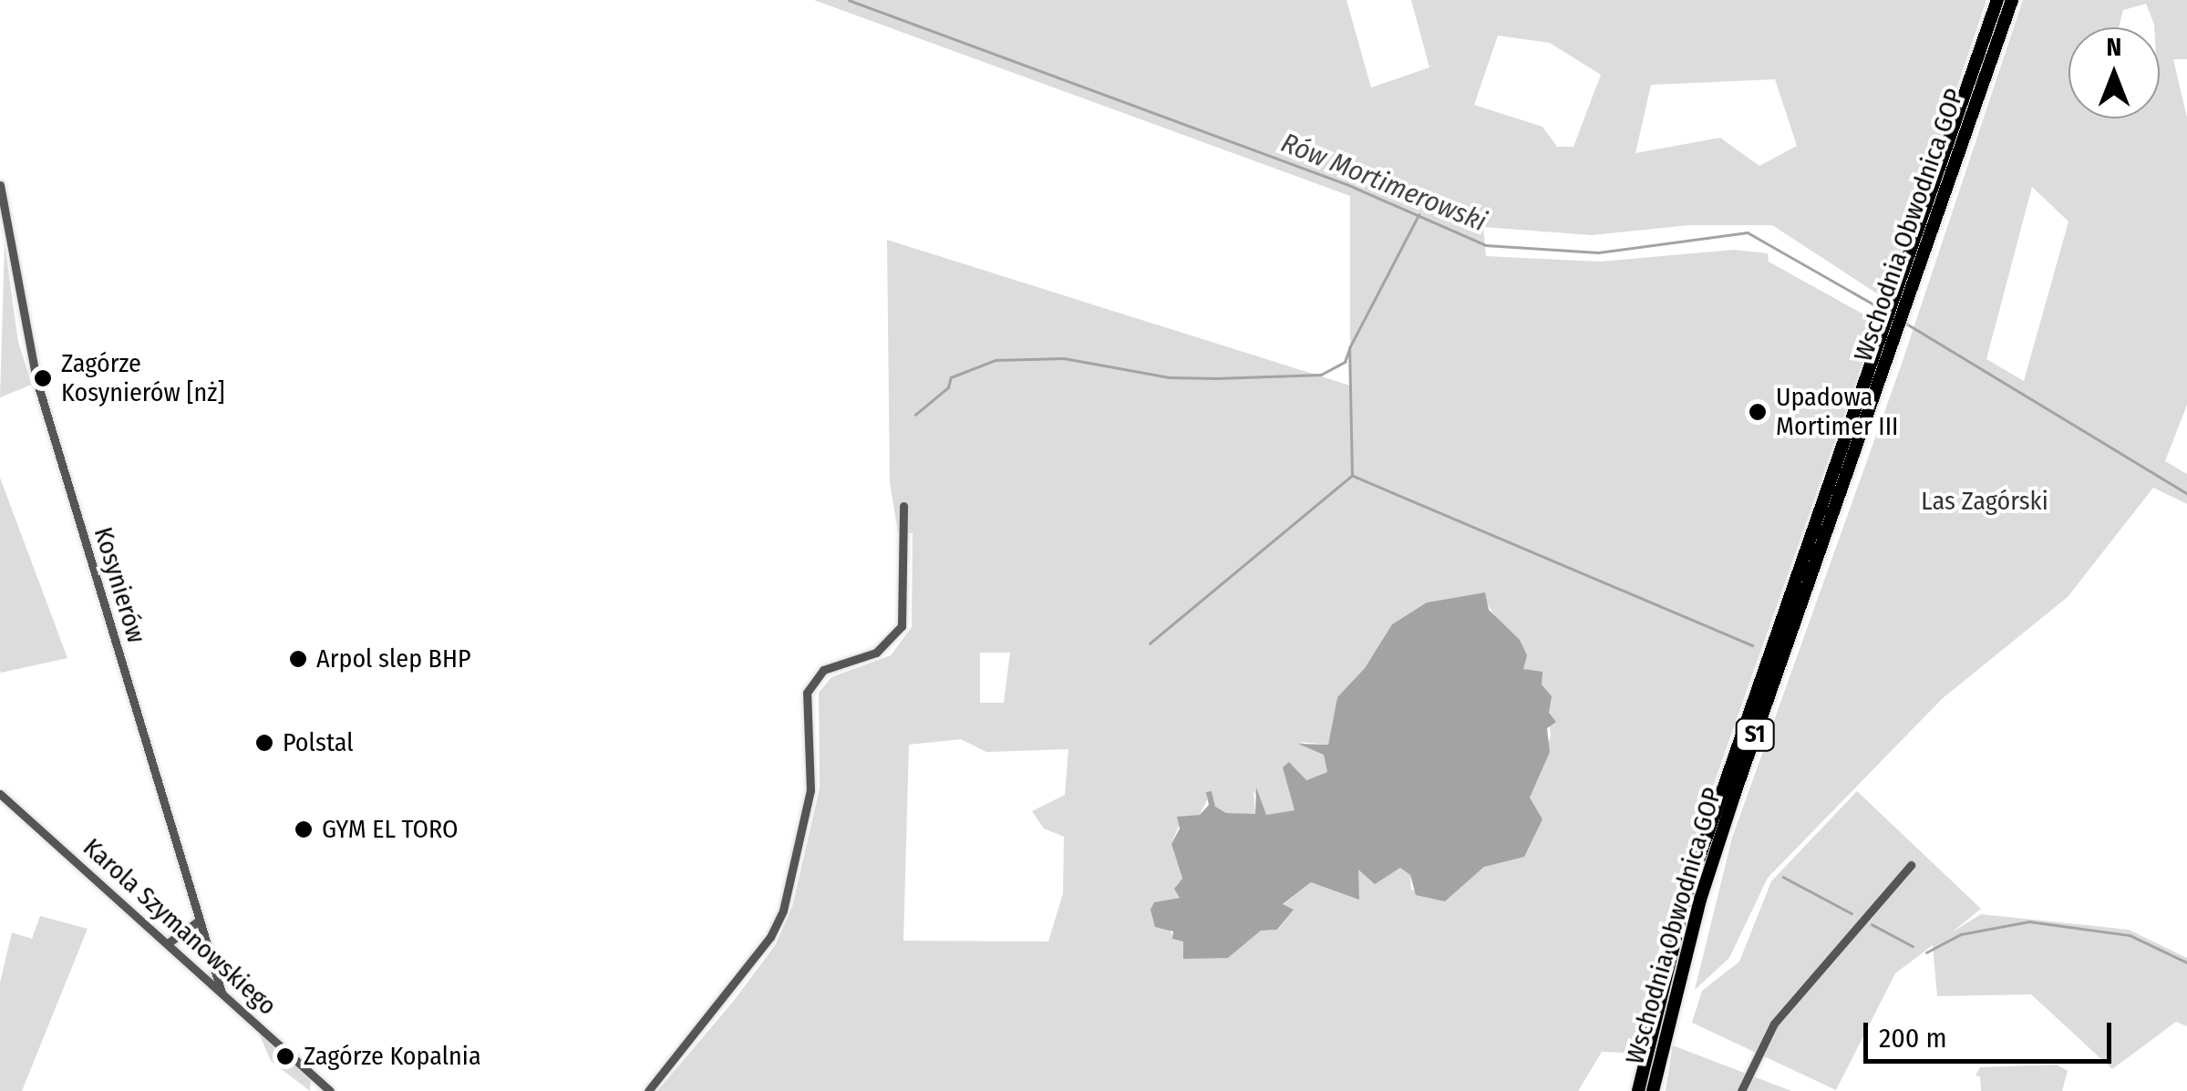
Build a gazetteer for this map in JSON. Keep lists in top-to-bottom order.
{
  "streets": {
    "highway": ["Wschodnia Obwodnica GOP", "S1"],
    "street": ["Kosynierów", "Karola Szymanowskiego"]
  },
  "crossings": [
    ["Kosynierów", "Karola Szymanowskiego"]
  ],
  "water": ["Rów Mortimerowski"],
  "parks": ["Las Zagórski"],
  "places": [
    "Zagórze Kosynierów [nż]",
    "Upadowa Mortimer III",
    "Arpol slep BHP",
    "Polstal",
    "GYM EL TORO",
    "Zagórze Kopalnia"
  ],
  "scale_bar": "200 m",
  "north": "top"
}
